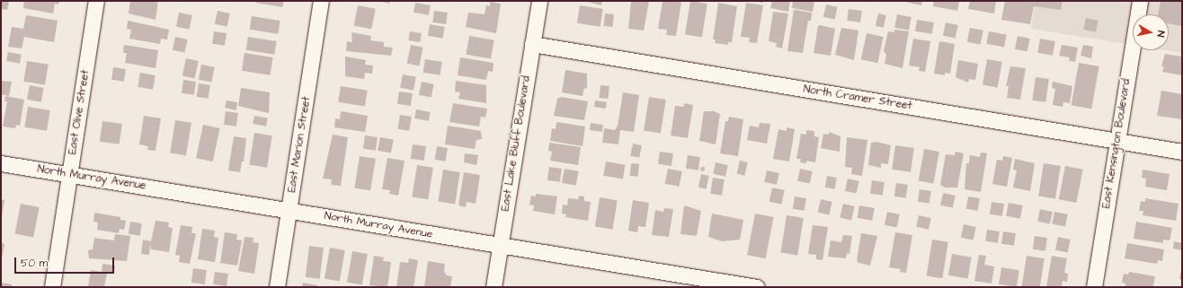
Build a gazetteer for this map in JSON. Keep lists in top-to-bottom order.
{
  "streets": {
    "street": [
      "North Cramer Street",
      "East Olive Street",
      "East Lake Bluff Boulevard",
      "East Kensington Boulevard",
      "East Marion Street",
      "North Murray Avenue"
    ]
  },
  "crossings": [
    ["North Cramer Street", "East Lake Bluff Boulevard"],
    ["North Cramer Street", "East Kensington Boulevard"],
    ["East Olive Street", "North Murray Avenue"],
    ["East Lake Bluff Boulevard", "North Murray Avenue"],
    ["East Marion Street", "North Murray Avenue"]
  ],
  "scale_bar": "50 m",
  "north": "right"
}
